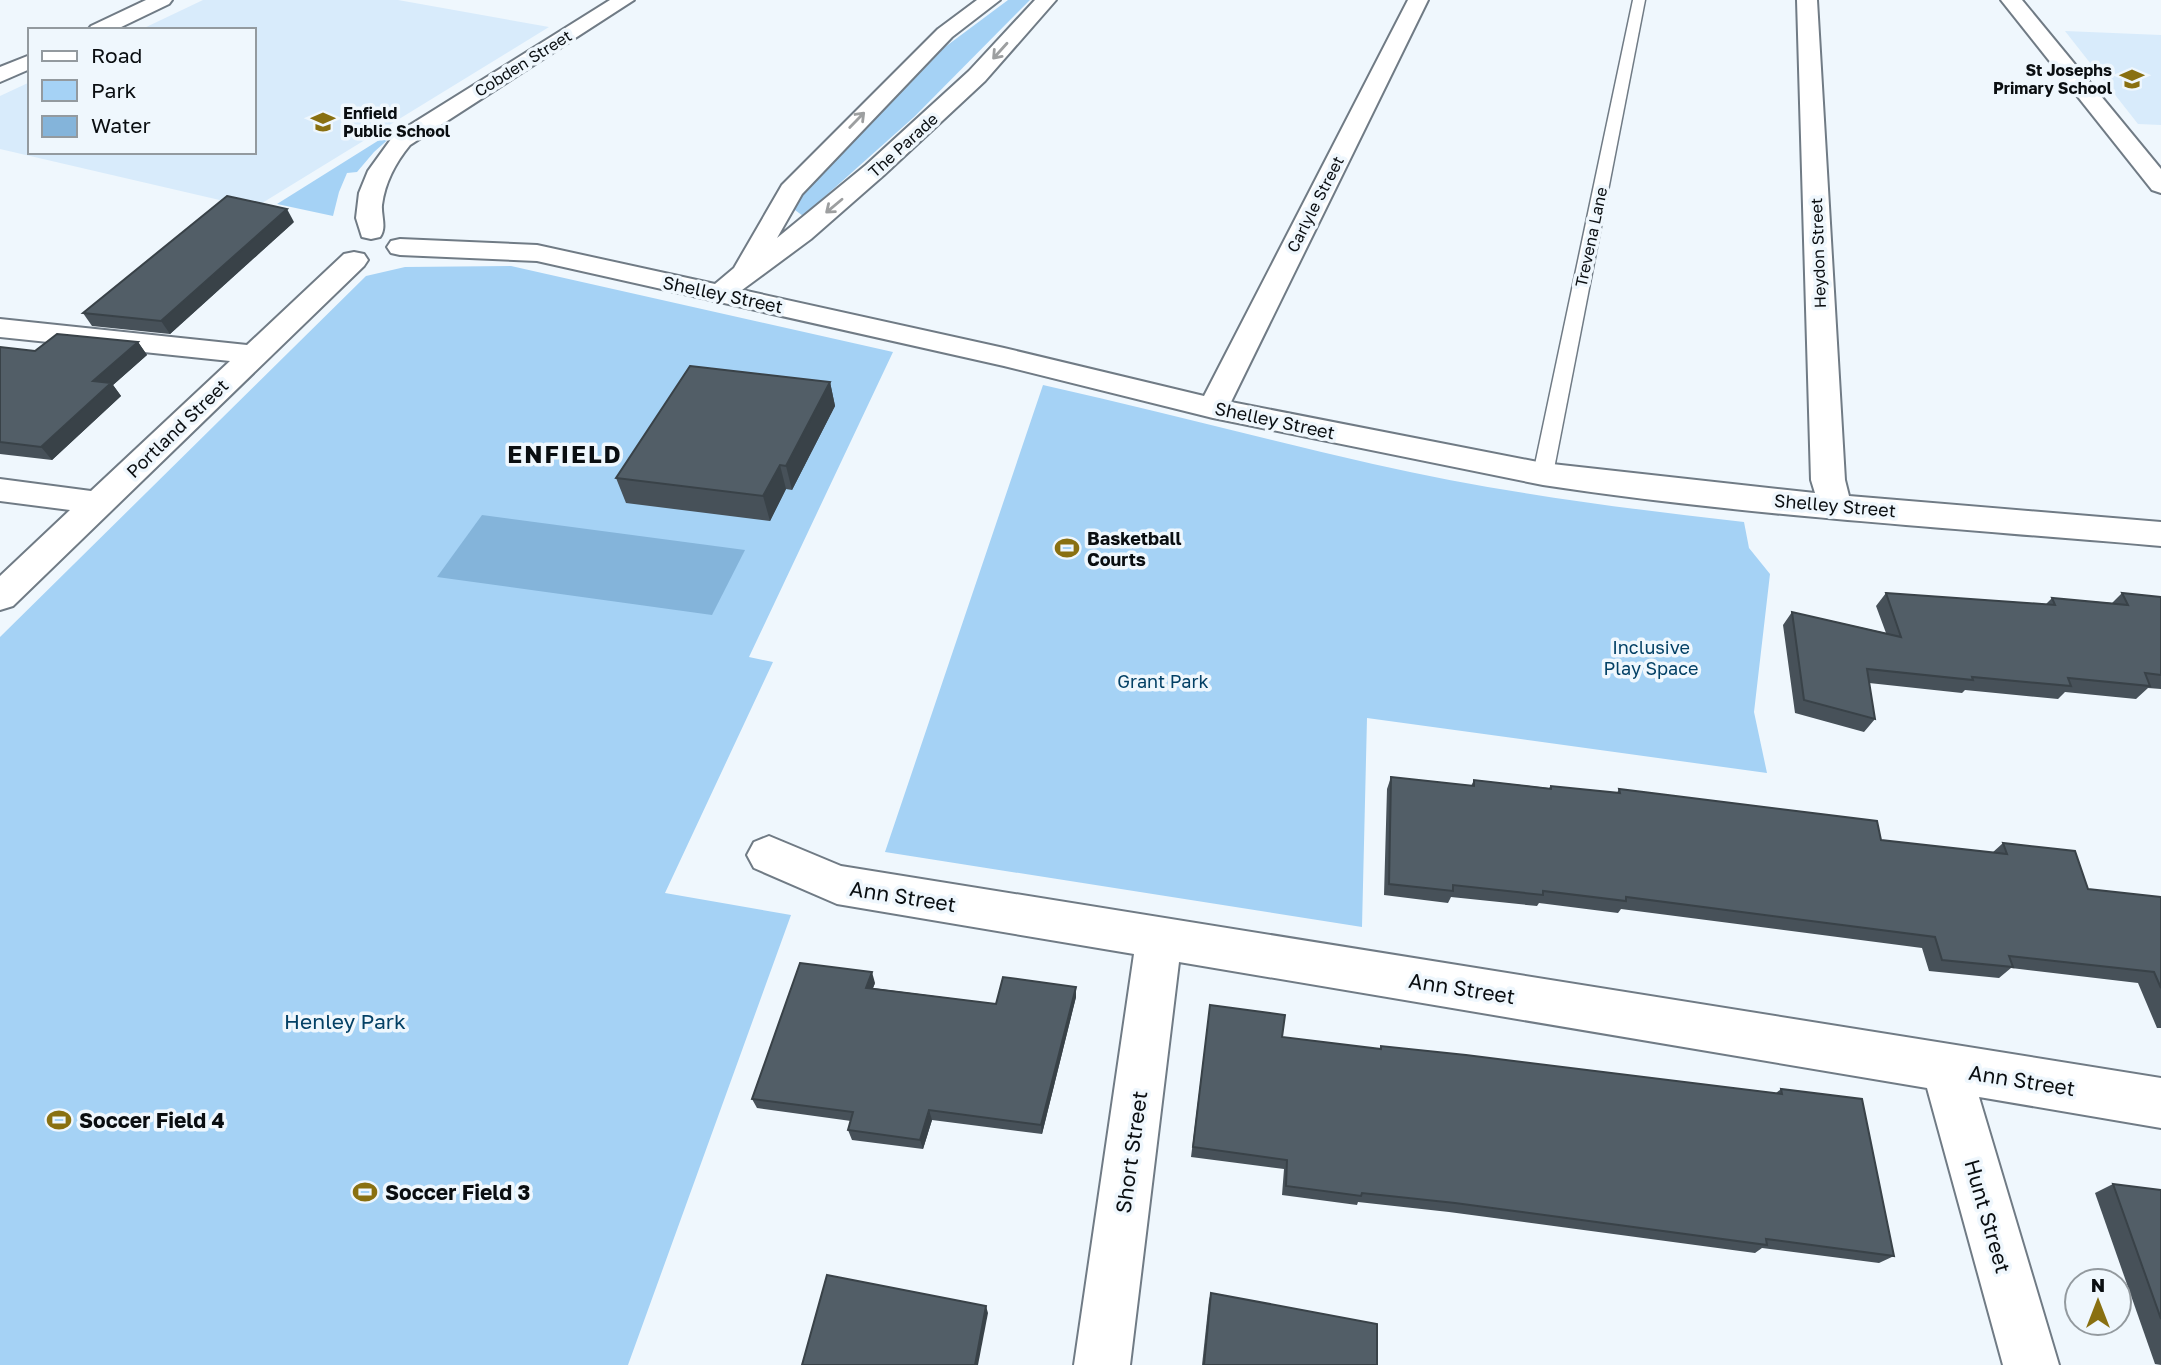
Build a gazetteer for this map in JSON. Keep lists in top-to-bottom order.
{
  "streets": {
    "street": [
      "Cobden Street",
      "The Parade",
      "Carlyle Street",
      "Heydon Street",
      "Shelley Street",
      "Portland Street",
      "Ann Street",
      "Short Street",
      "Hunt Street"
    ],
    "lane": ["Trevena Lane"]
  },
  "crossings": [
    ["The Parade", "Shelley Street"],
    ["Carlyle Street", "Shelley Street"],
    ["Trevena Lane", "Shelley Street"],
    ["Heydon Street", "Shelley Street"],
    ["Ann Street", "Short Street"],
    ["Ann Street", "Hunt Street"]
  ],
  "districts": ["ENFIELD"],
  "parks": ["Inclusive Play Space", "Grant Park", "Henley Park"],
  "places": {
    "school or university": ["St Josephs Primary School", "Enfield Public School"],
    "sports": ["Basketball Courts", "Soccer Field 4", "Soccer Field 3"]
  },
  "legend": ["Road", "Park", "Water"],
  "north": "top"
}
